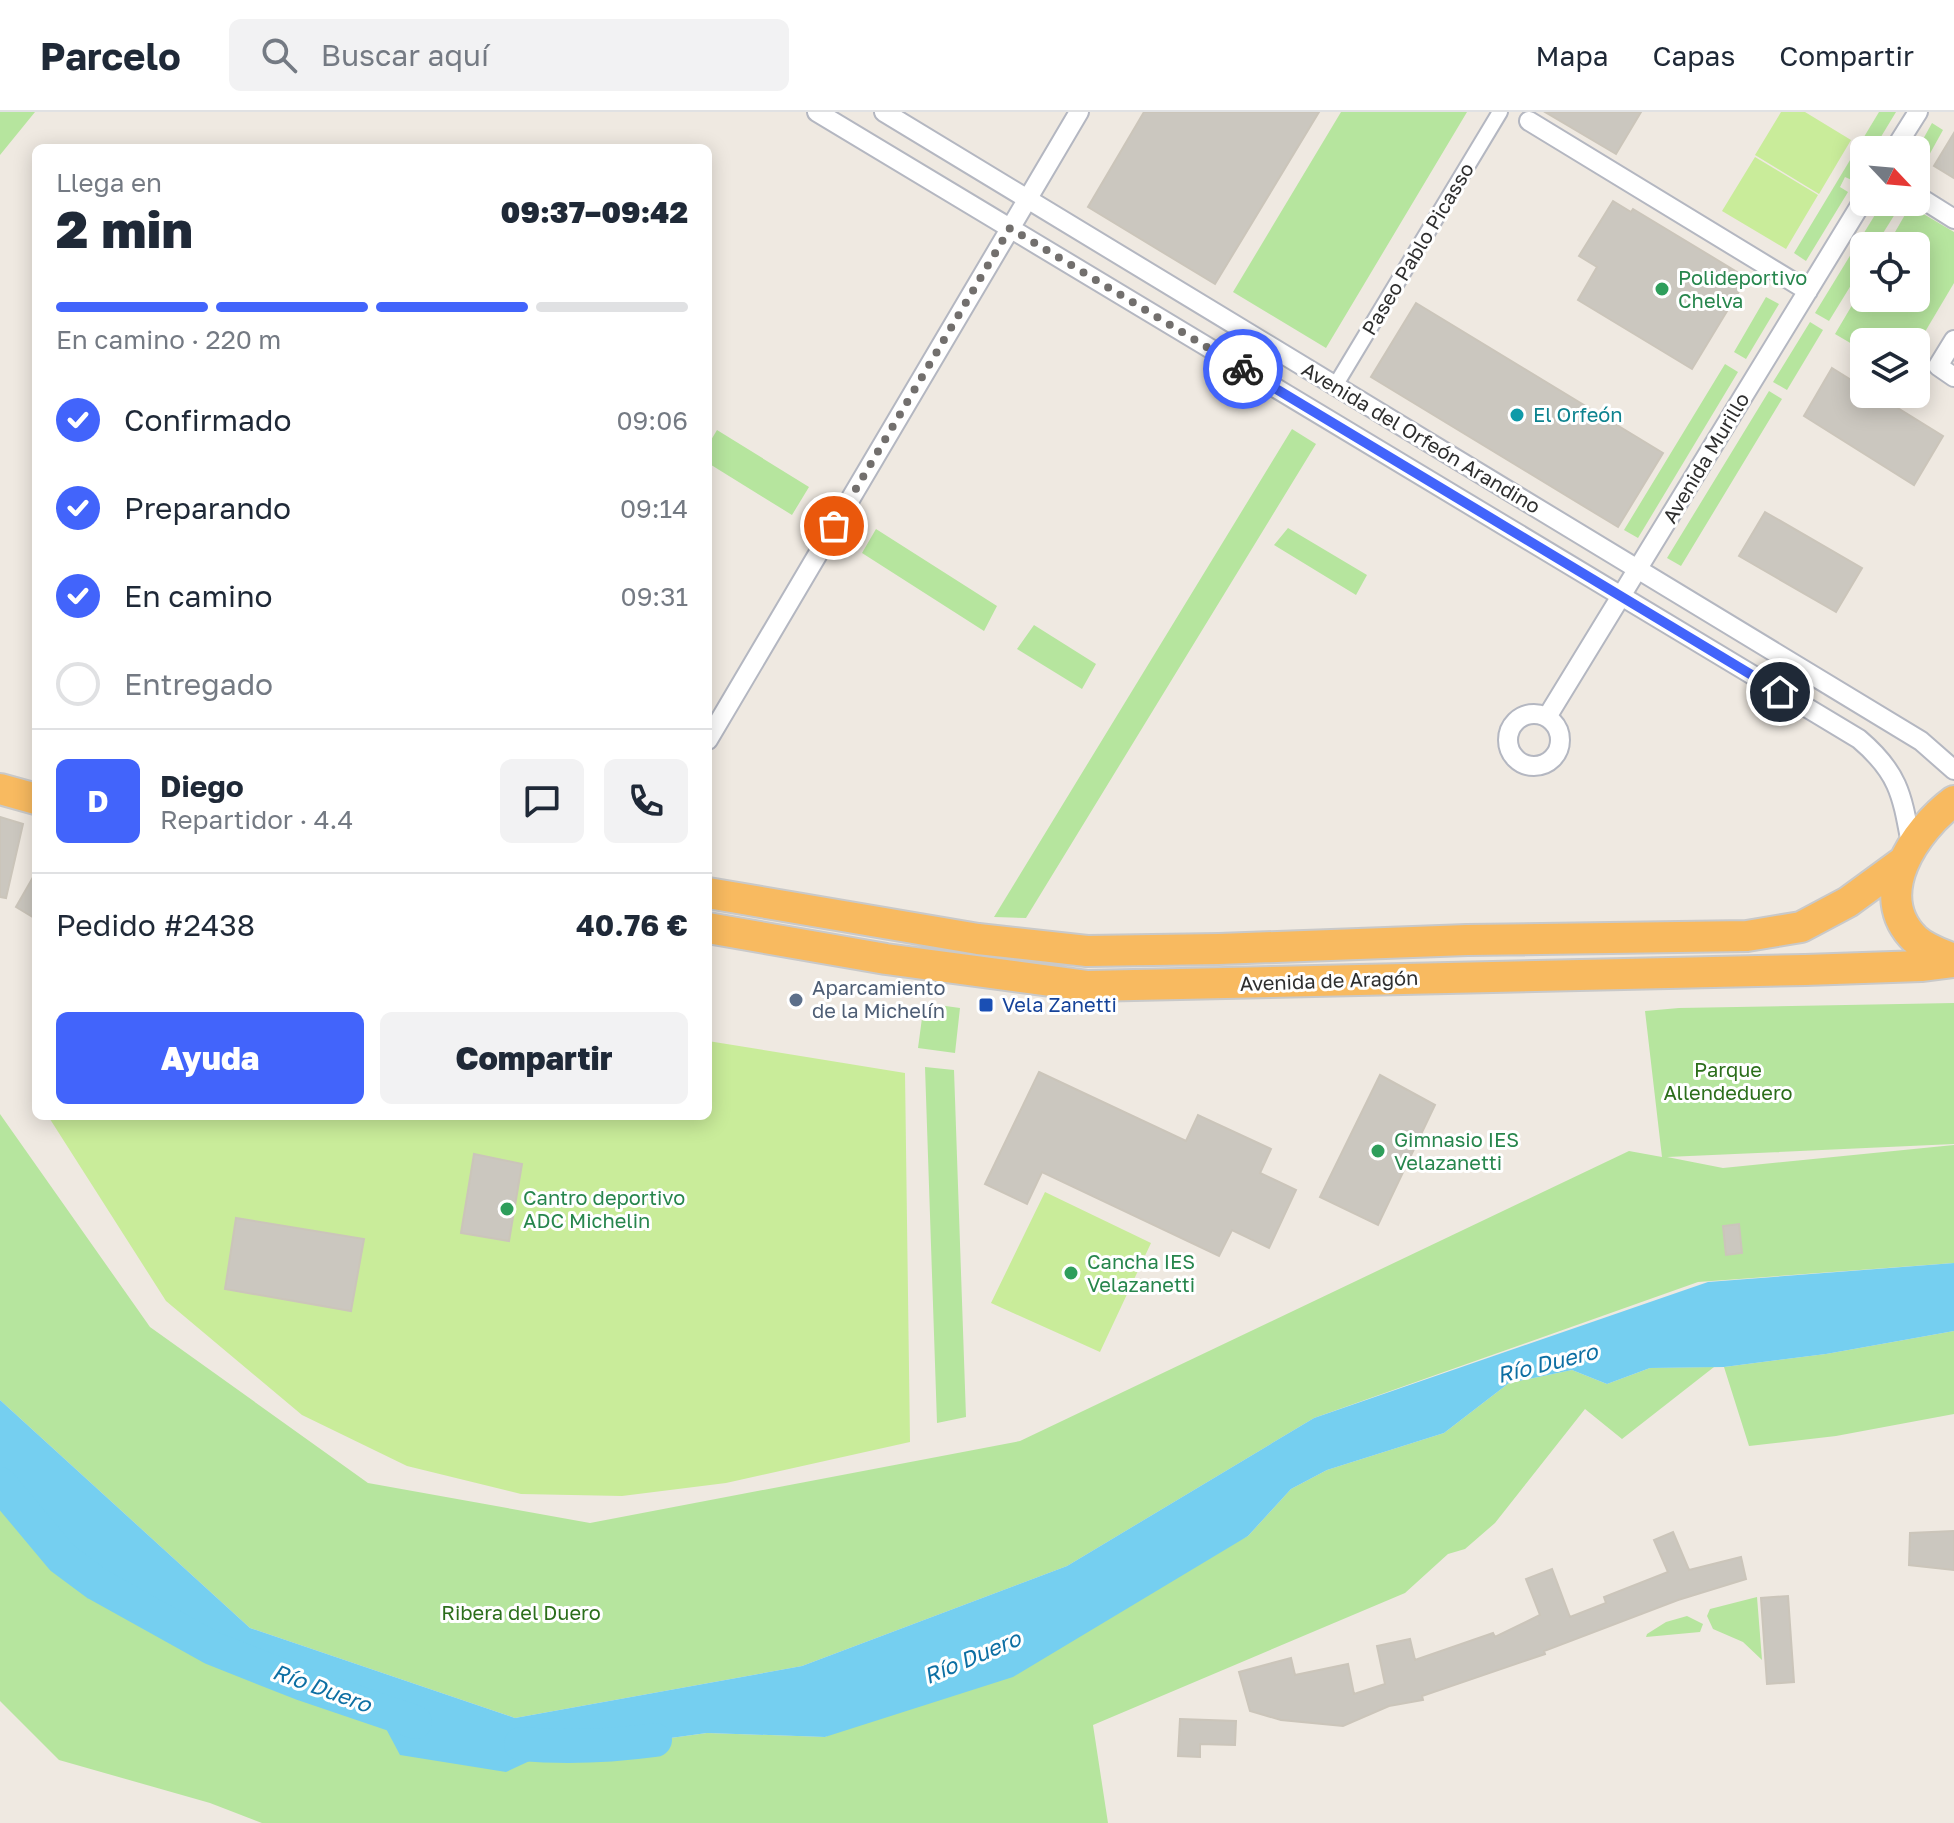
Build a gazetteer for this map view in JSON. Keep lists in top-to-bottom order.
{
  "streets": {
    "highway": ["Avenida de Aragón"],
    "street": ["Paseo Pablo Picasso", "Avenida del Orfeón Arandino", "Avenida Murillo"]
  },
  "crossings": [
    ["Paseo Pablo Picasso", "Avenida del Orfeón Arandino"],
    ["Avenida del Orfeón Arandino", "Avenida Murillo"],
    ["Avenida del Orfeón Arandino", "Avenida de Aragón"]
  ],
  "water": ["Río Duero"],
  "parks": ["Parque Allendeduero", "Ribera del Duero"],
  "places": {
    "other": [
      "Polideportivo Chelva",
      "El Orfeón",
      "Aparcamiento de la Michelín",
      "Gimnasio IES Velazanetti",
      "Cantro deportivo ADC Michelin",
      "Cancha IES Velazanetti"
    ],
    "transit": ["Vela Zanetti"]
  },
  "north": "bottom right",
  "page": {
    "header": "Parcelo",
    "search": "Buscar aquí",
    "nav": ["Mapa", "Capas", "Compartir"],
    "heading": ["2 min", "Llega en", "09:37–09:42"],
    "panel": [
      "Diego",
      "Repartidor · 4.4",
      "Pedido #2438",
      "40.76 €"
    ],
    "bar": "En camino · 220 m",
    "list": [
      ["Confirmado", "09:06"],
      ["Preparando", "09:14"],
      ["En camino", "09:31"],
      "Entregado"
    ],
    "round": "D",
    "buttons": ["Ayuda", "Compartir"]
  }
}
